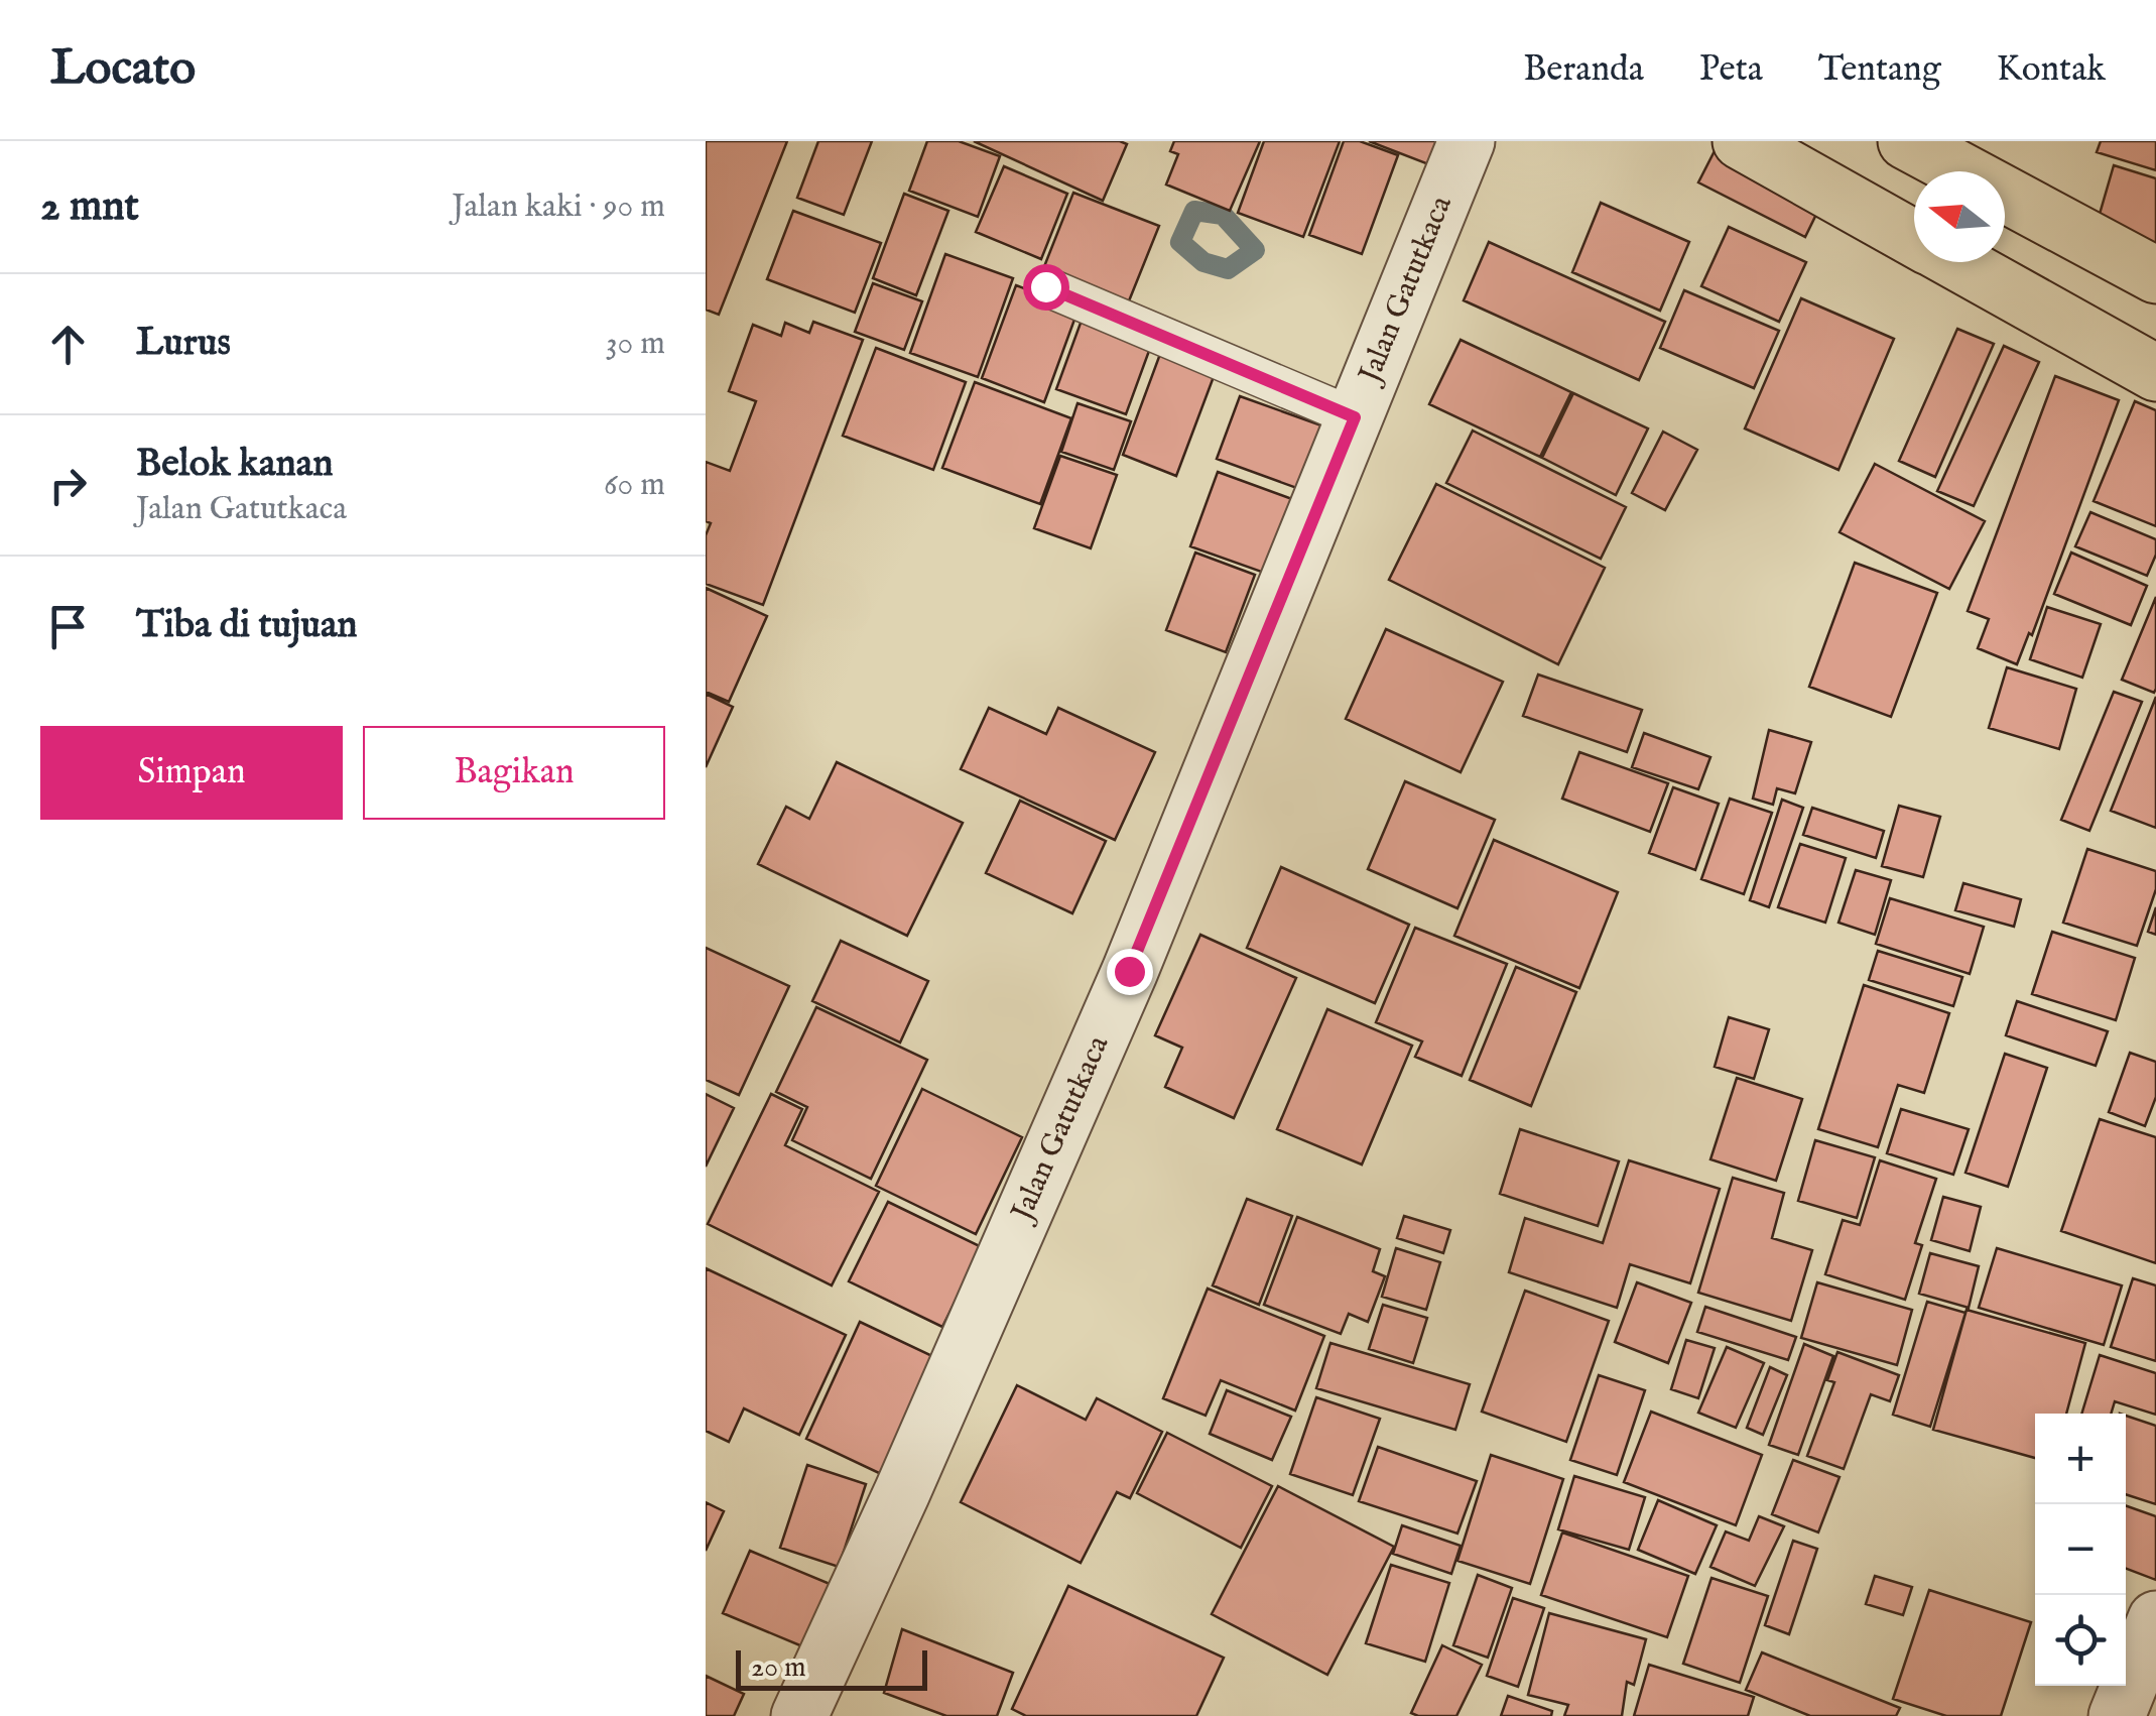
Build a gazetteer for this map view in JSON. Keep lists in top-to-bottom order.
{
  "streets": {
    "street": ["Jalan Gatutkaca"]
  },
  "scale_bar": "20 m",
  "north": "left",
  "page": {
    "header": "Locato",
    "nav": [
      "Beranda",
      "Peta",
      "Tentang",
      "Kontak"
    ],
    "heading": ["2 mnt", "Jalan kaki · 90 m"],
    "list": [
      ["Lurus", "30 m"],
      ["Belok kanan", "Jalan Gatutkaca", "60 m"],
      "Tiba di tujuan"
    ],
    "buttons": ["Simpan", "Bagikan"],
    "map_buttons": ["+", "−"],
    "scale": "20 m"
  }
}
